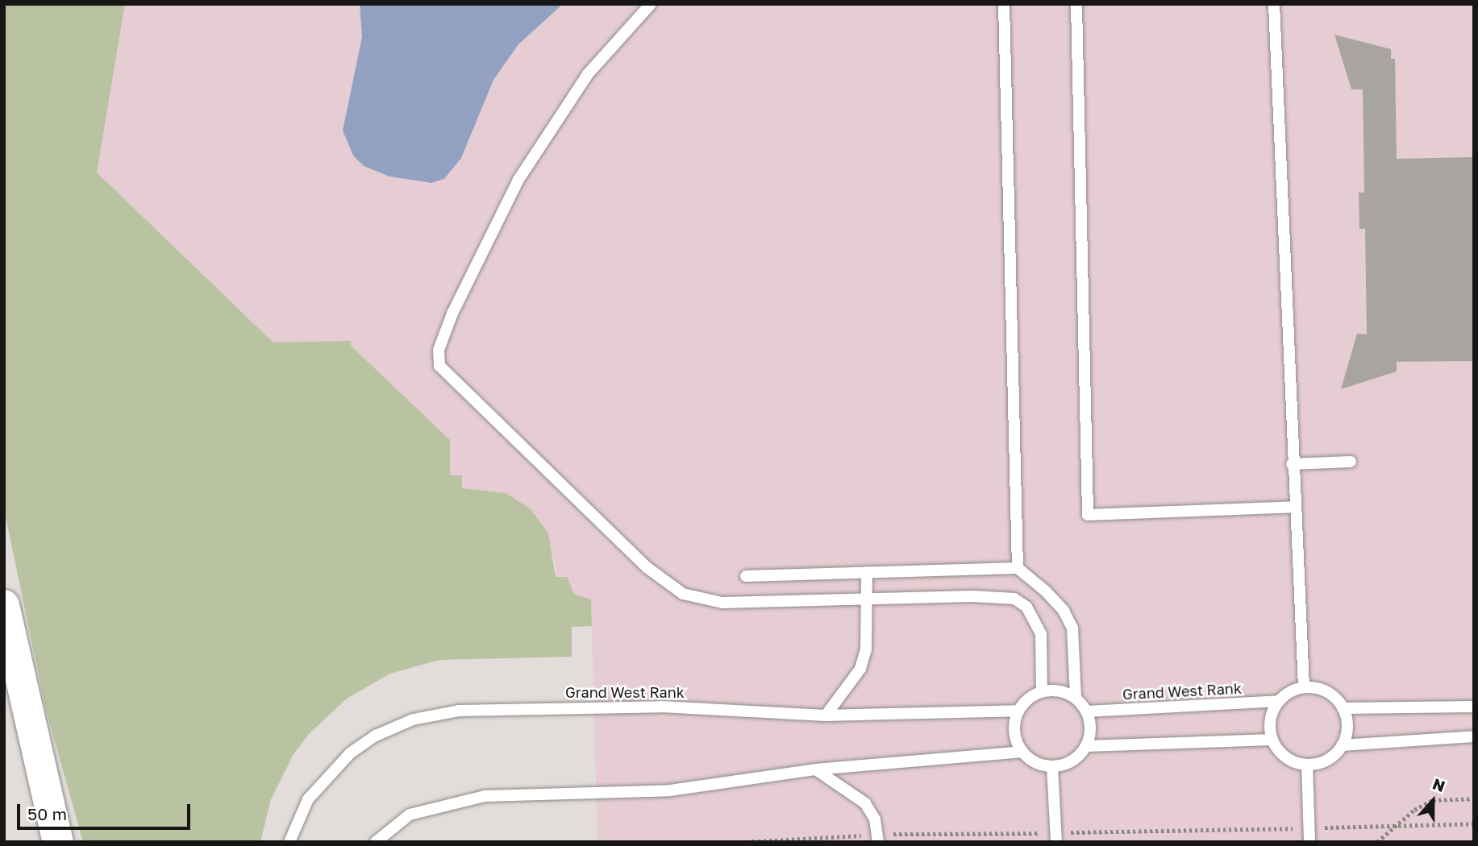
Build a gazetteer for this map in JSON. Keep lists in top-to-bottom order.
{
  "streets": {
    "lane": ["Grand West Rank"]
  },
  "scale_bar": "50 m",
  "north": "top"
}
